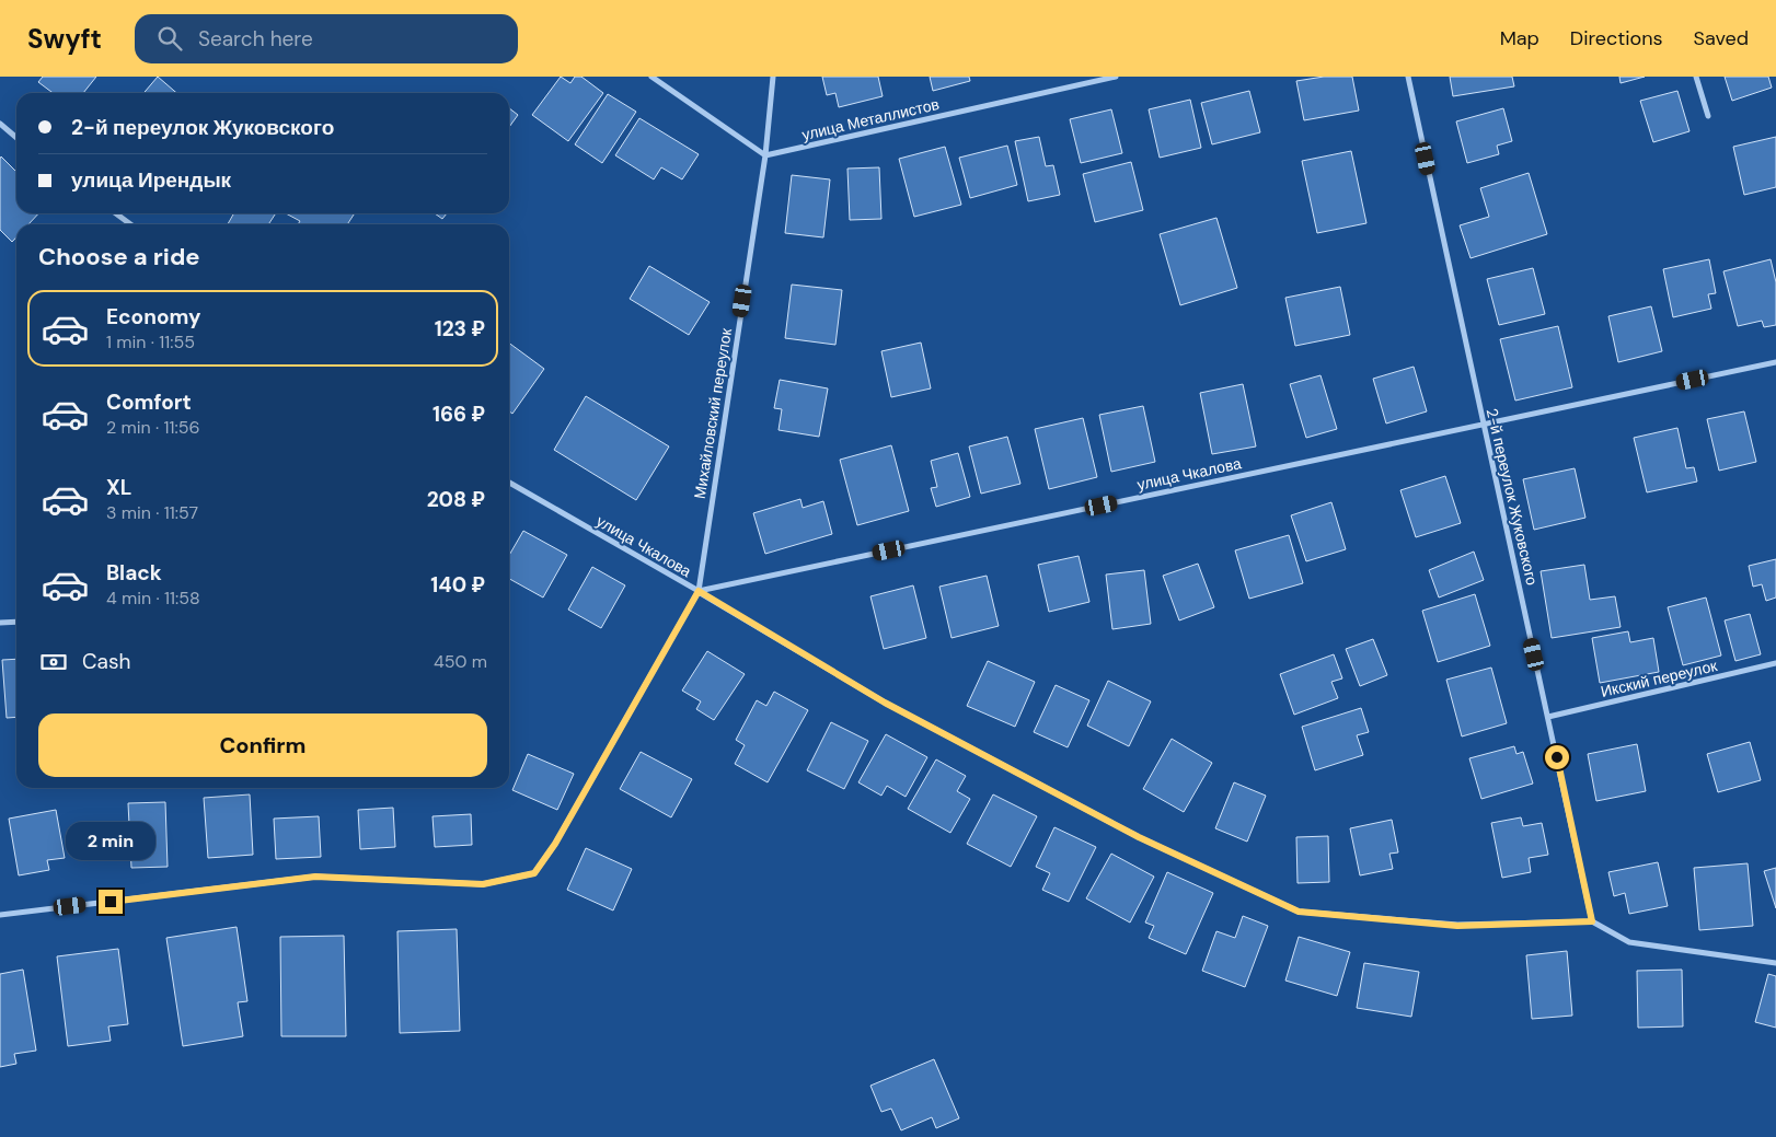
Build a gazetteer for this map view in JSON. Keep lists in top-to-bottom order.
{
  "streets": {
    "street": [
      "улица Металлистов",
      "Михайловский переулок",
      "улица Чкалова",
      "2-й переулок Жуковского",
      "Икский переулок"
    ]
  },
  "crossings": [
    ["улица Металлистов", "Михайловский переулок"],
    ["Михайловский переулок", "улица Чкалова"],
    ["улица Чкалова", "2-й переулок Жуковского"],
    ["2-й переулок Жуковского", "Икский переулок"]
  ],
  "page": {
    "header": "Swyft",
    "search": "Search here",
    "nav": ["Map", "Directions", "Saved"],
    "banner": ["2-й переулок Жуковского", "улица Ирендык"],
    "heading": "Choose a ride",
    "list": [
      {
        "name": "Economy",
        "note": "1 min · 11:55",
        "value": "123 ₽"
      },
      {
        "name": "Comfort",
        "note": "2 min · 11:56",
        "value": "166 ₽"
      },
      {
        "name": "XL",
        "note": "3 min · 11:57",
        "value": "208 ₽"
      },
      {
        "name": "Black",
        "note": "4 min · 11:58",
        "value": "140 ₽"
      }
    ],
    "pay": ["Cash", "450 m"],
    "buttons": "Confirm",
    "bubble": "2 min"
  }
}
